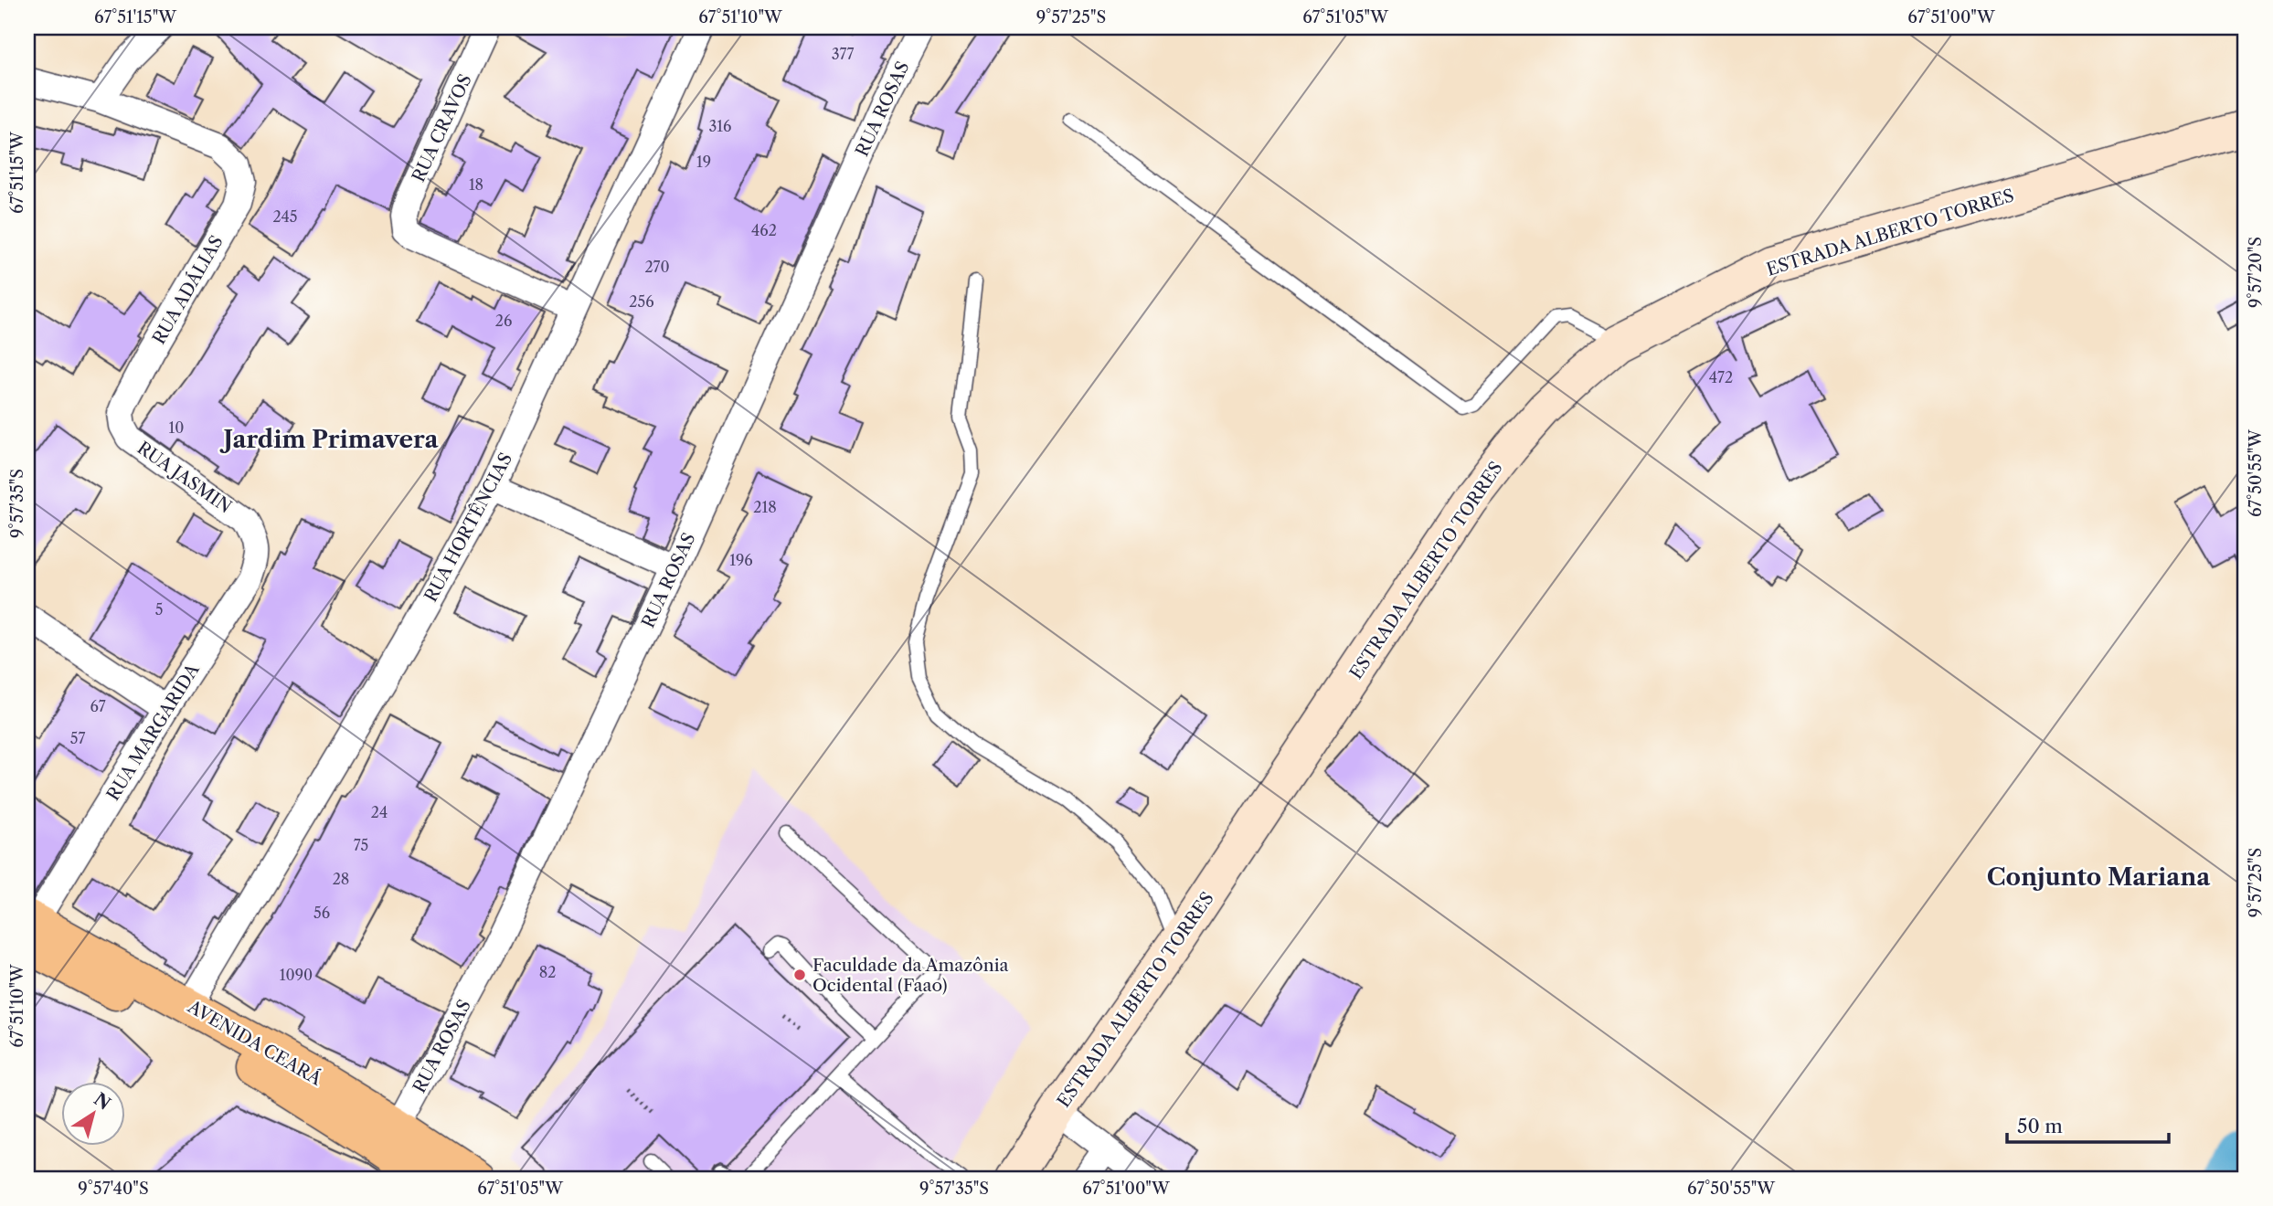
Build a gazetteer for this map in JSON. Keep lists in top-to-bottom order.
{
  "streets": {
    "main road": ["AVENIDA CEARÁ"],
    "street": [
      "RUA ROSAS",
      "RUA CRAVOS",
      "ESTRADA ALBERTO TORRES",
      "RUA ADÁLIAS",
      "RUA JASMIN",
      "RUA HORTÊNCIAS",
      "RUA MARGARIDA"
    ]
  },
  "crossings": [
    ["RUA ROSAS", "AVENIDA CEARÁ"],
    ["RUA CRAVOS", "RUA HORTÊNCIAS"],
    ["RUA ADÁLIAS", "RUA JASMIN"],
    ["RUA JASMIN", "RUA MARGARIDA"],
    ["RUA HORTÊNCIAS", "AVENIDA CEARÁ"],
    ["RUA MARGARIDA", "AVENIDA CEARÁ"]
  ],
  "districts": ["Jardim Primavera", "Conjunto Mariana"],
  "places": ["Faculdade da Amazônia Ocidental (Faao)"],
  "house_numbers": [
    "377",
    "316",
    "19",
    "18",
    "245",
    "462",
    "270",
    "256",
    "26",
    "472",
    "10",
    "218",
    "196",
    "5",
    "67",
    "57",
    "24",
    "75",
    "28",
    "56",
    "82",
    "1090"
  ],
  "scale_bar": "50 m",
  "north": "top right",
  "coordinates": [
    "67°51'15\"W",
    "67°51'10\"W",
    "9°57'25\"S",
    "67°51'05\"W",
    "67°51'00\"W",
    "9°57'20\"S",
    "67°50'55\"W",
    "9°57'35\"S",
    "9°57'40\"S"
  ]
}
